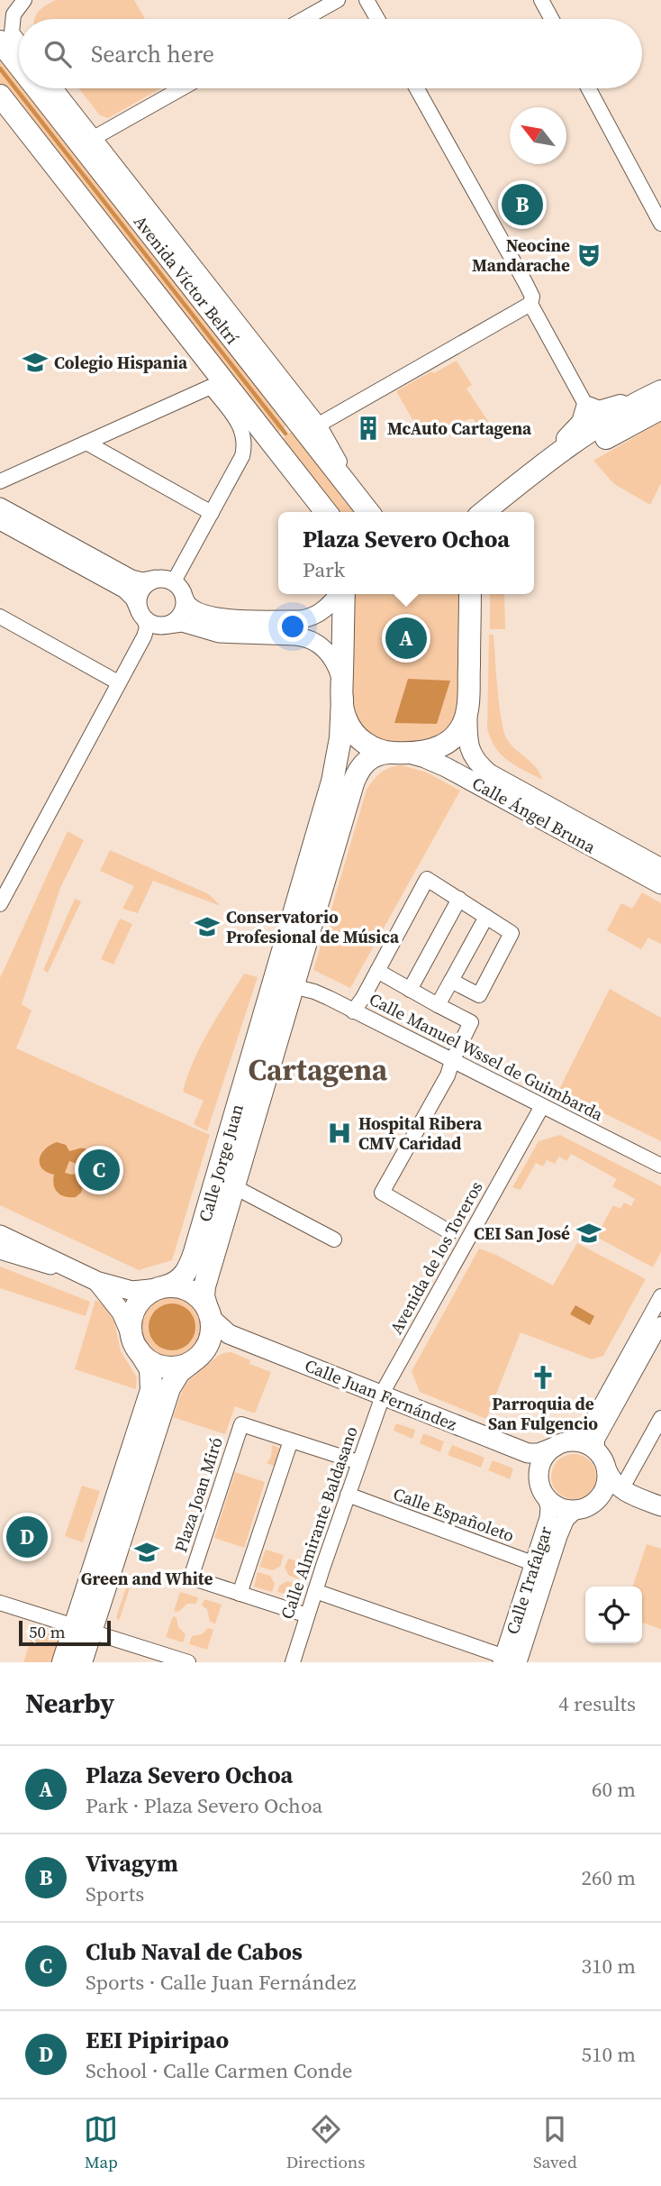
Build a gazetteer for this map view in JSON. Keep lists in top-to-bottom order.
{
  "streets": {
    "main road": [
      "Avenida Víctor Beltrí",
      "Calle Ángel Bruna",
      "Calle Jorge Juan",
      "Calle Juan Fernández"
    ],
    "street": [
      "Calle Manuel Wssel de Guimbarda",
      "Avenida de los Toreros",
      "Plaza Joan Miró",
      "Calle Españoleto",
      "Calle Almirante Baldasano",
      "Calle Trafalgar"
    ]
  },
  "crossings": [
    ["Calle Ángel Bruna", "Calle Jorge Juan"],
    ["Calle Manuel Wssel de Guimbarda", "Calle Jorge Juan"],
    ["Calle Manuel Wssel de Guimbarda", "Avenida de los Toreros"],
    ["Calle Jorge Juan", "Calle Juan Fernández"],
    ["Avenida de los Toreros", "Calle Juan Fernández"],
    ["Avenida de los Toreros", "Calle Almirante Baldasano"],
    ["Calle Juan Fernández", "Calle Almirante Baldasano"],
    ["Calle Juan Fernández", "Calle Trafalgar"],
    ["Plaza Joan Miró", "Calle Almirante Baldasano"],
    ["Calle Españoleto", "Calle Almirante Baldasano"],
    ["Calle Españoleto", "Calle Trafalgar"]
  ],
  "districts": ["Cartagena"],
  "places": {
    "theatre": ["Neocine Mandarache"],
    "school or university": [
      "Colegio Hispania",
      "Conservatorio Profesional de Música",
      "CEI San José",
      "Green and White"
    ],
    "building": ["McAuto Cartagena"],
    "hospital": ["Hospital Ribera CMV Caridad"],
    "church": ["Parroquia de San Fulgencio"]
  },
  "scale_bar": "50 m",
  "north": "top left",
  "page": {
    "search": "Search here",
    "pins": [
      "B",
      "A",
      "C",
      "D"
    ],
    "popup": ["Plaza Severo Ochoa", "Park"],
    "scale": "50 m",
    "heading": ["Nearby", "4 results"],
    "list": [
      {
        "mark": "A",
        "name": "Plaza Severo Ochoa",
        "note": "Park · Plaza Severo Ochoa",
        "value": "60 m"
      },
      {
        "mark": "B",
        "name": "Vivagym",
        "note": "Sports",
        "value": "260 m"
      },
      {
        "mark": "C",
        "name": "Club Naval de Cabos",
        "note": "Sports · Calle Juan Fernández",
        "value": "310 m"
      },
      {
        "mark": "D",
        "name": "EEI Pipiripao",
        "note": "School · Calle Carmen Conde",
        "value": "510 m"
      }
    ],
    "nav": ["Map", "Directions", "Saved"]
  }
}
